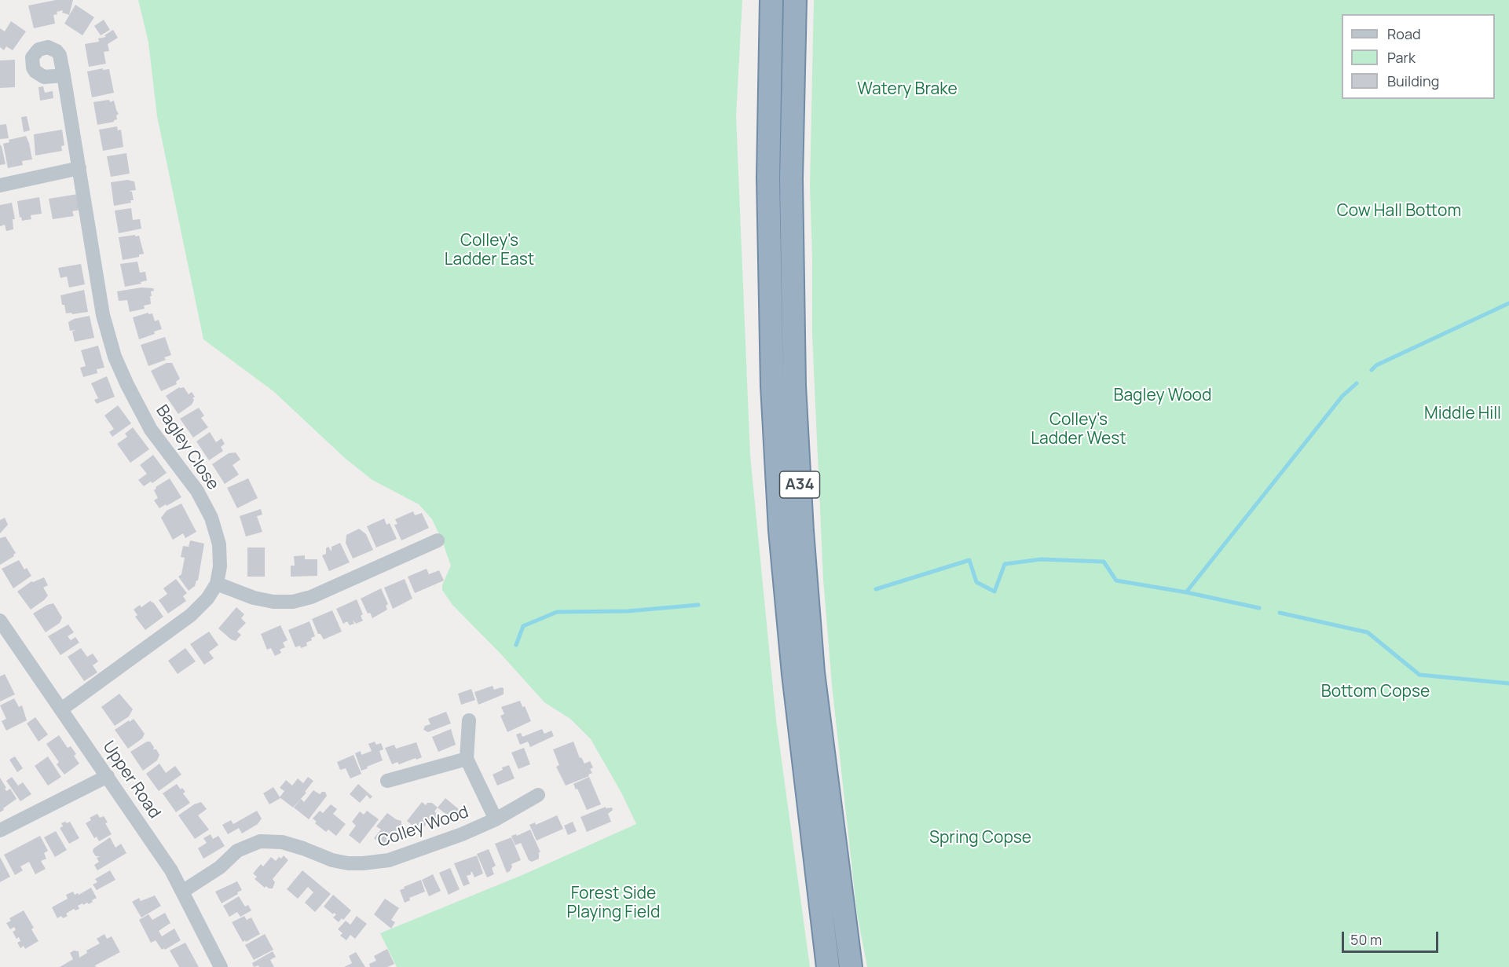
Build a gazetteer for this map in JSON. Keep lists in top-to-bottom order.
{
  "streets": {
    "highway": ["A34"],
    "street": ["Bagley Close", "Upper Road", "Colley Wood"]
  },
  "crossings": [
    ["Bagley Close", "Upper Road"],
    ["Upper Road", "Colley Wood"]
  ],
  "parks": [
    "Watery Brake",
    "Cow Hall Bottom",
    "Colley's Ladder East",
    "Bagley Wood",
    "Middle Hill",
    "Colley's Ladder West",
    "Bottom Copse",
    "Spring Copse",
    "Forest Side Playing Field"
  ],
  "legend": ["Road", "Park", "Building"],
  "scale_bar": "50 m"
}
